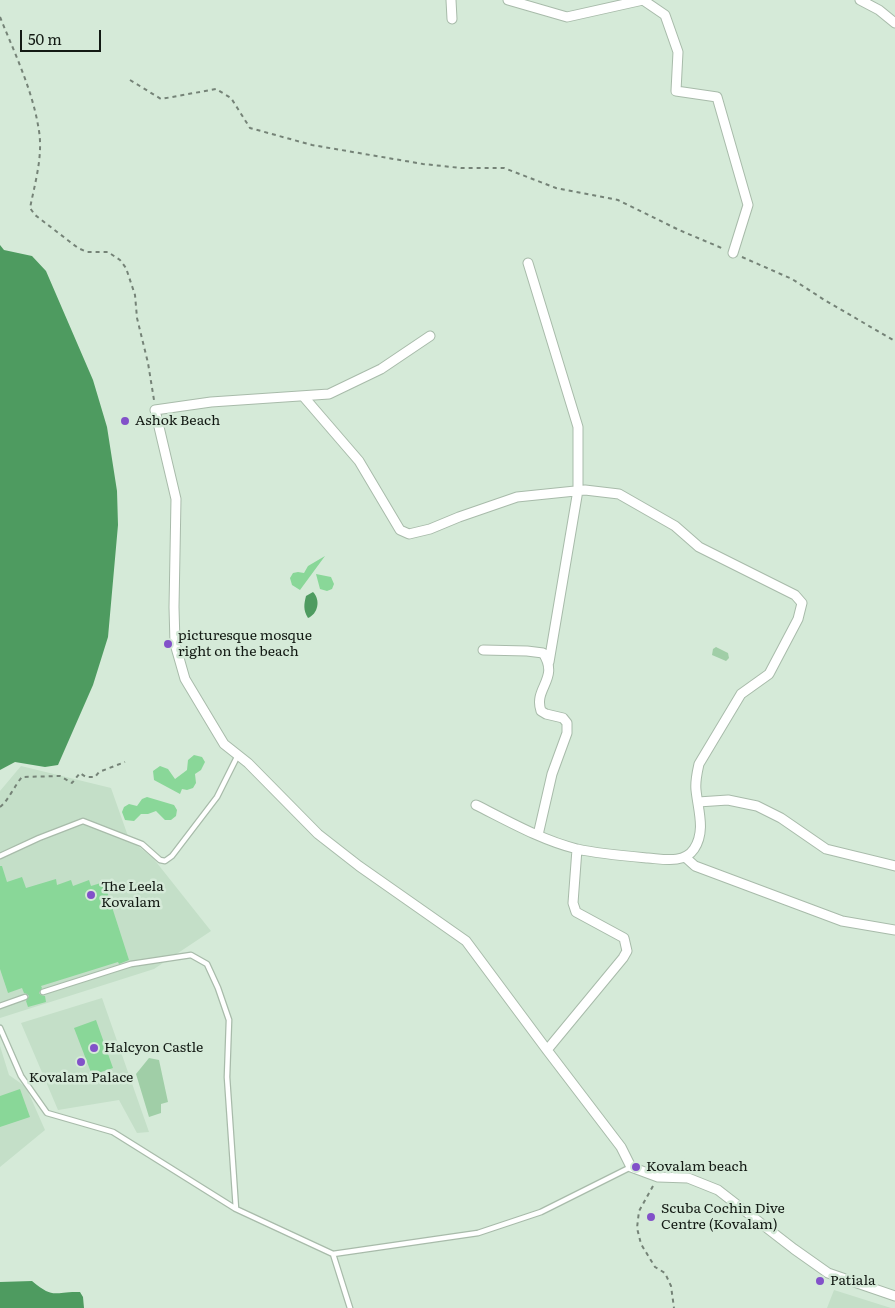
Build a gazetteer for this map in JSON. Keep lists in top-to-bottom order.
{
  "places": [
    "Ashok Beach",
    "picturesque mosque right on the beach",
    "The Leela Kovalam",
    "Halcyon Castle",
    "Kovalam Palace",
    "Kovalam beach",
    "Scuba Cochin Dive Centre (Kovalam)",
    "Patiala"
  ],
  "scale_bar": "50 m"
}
